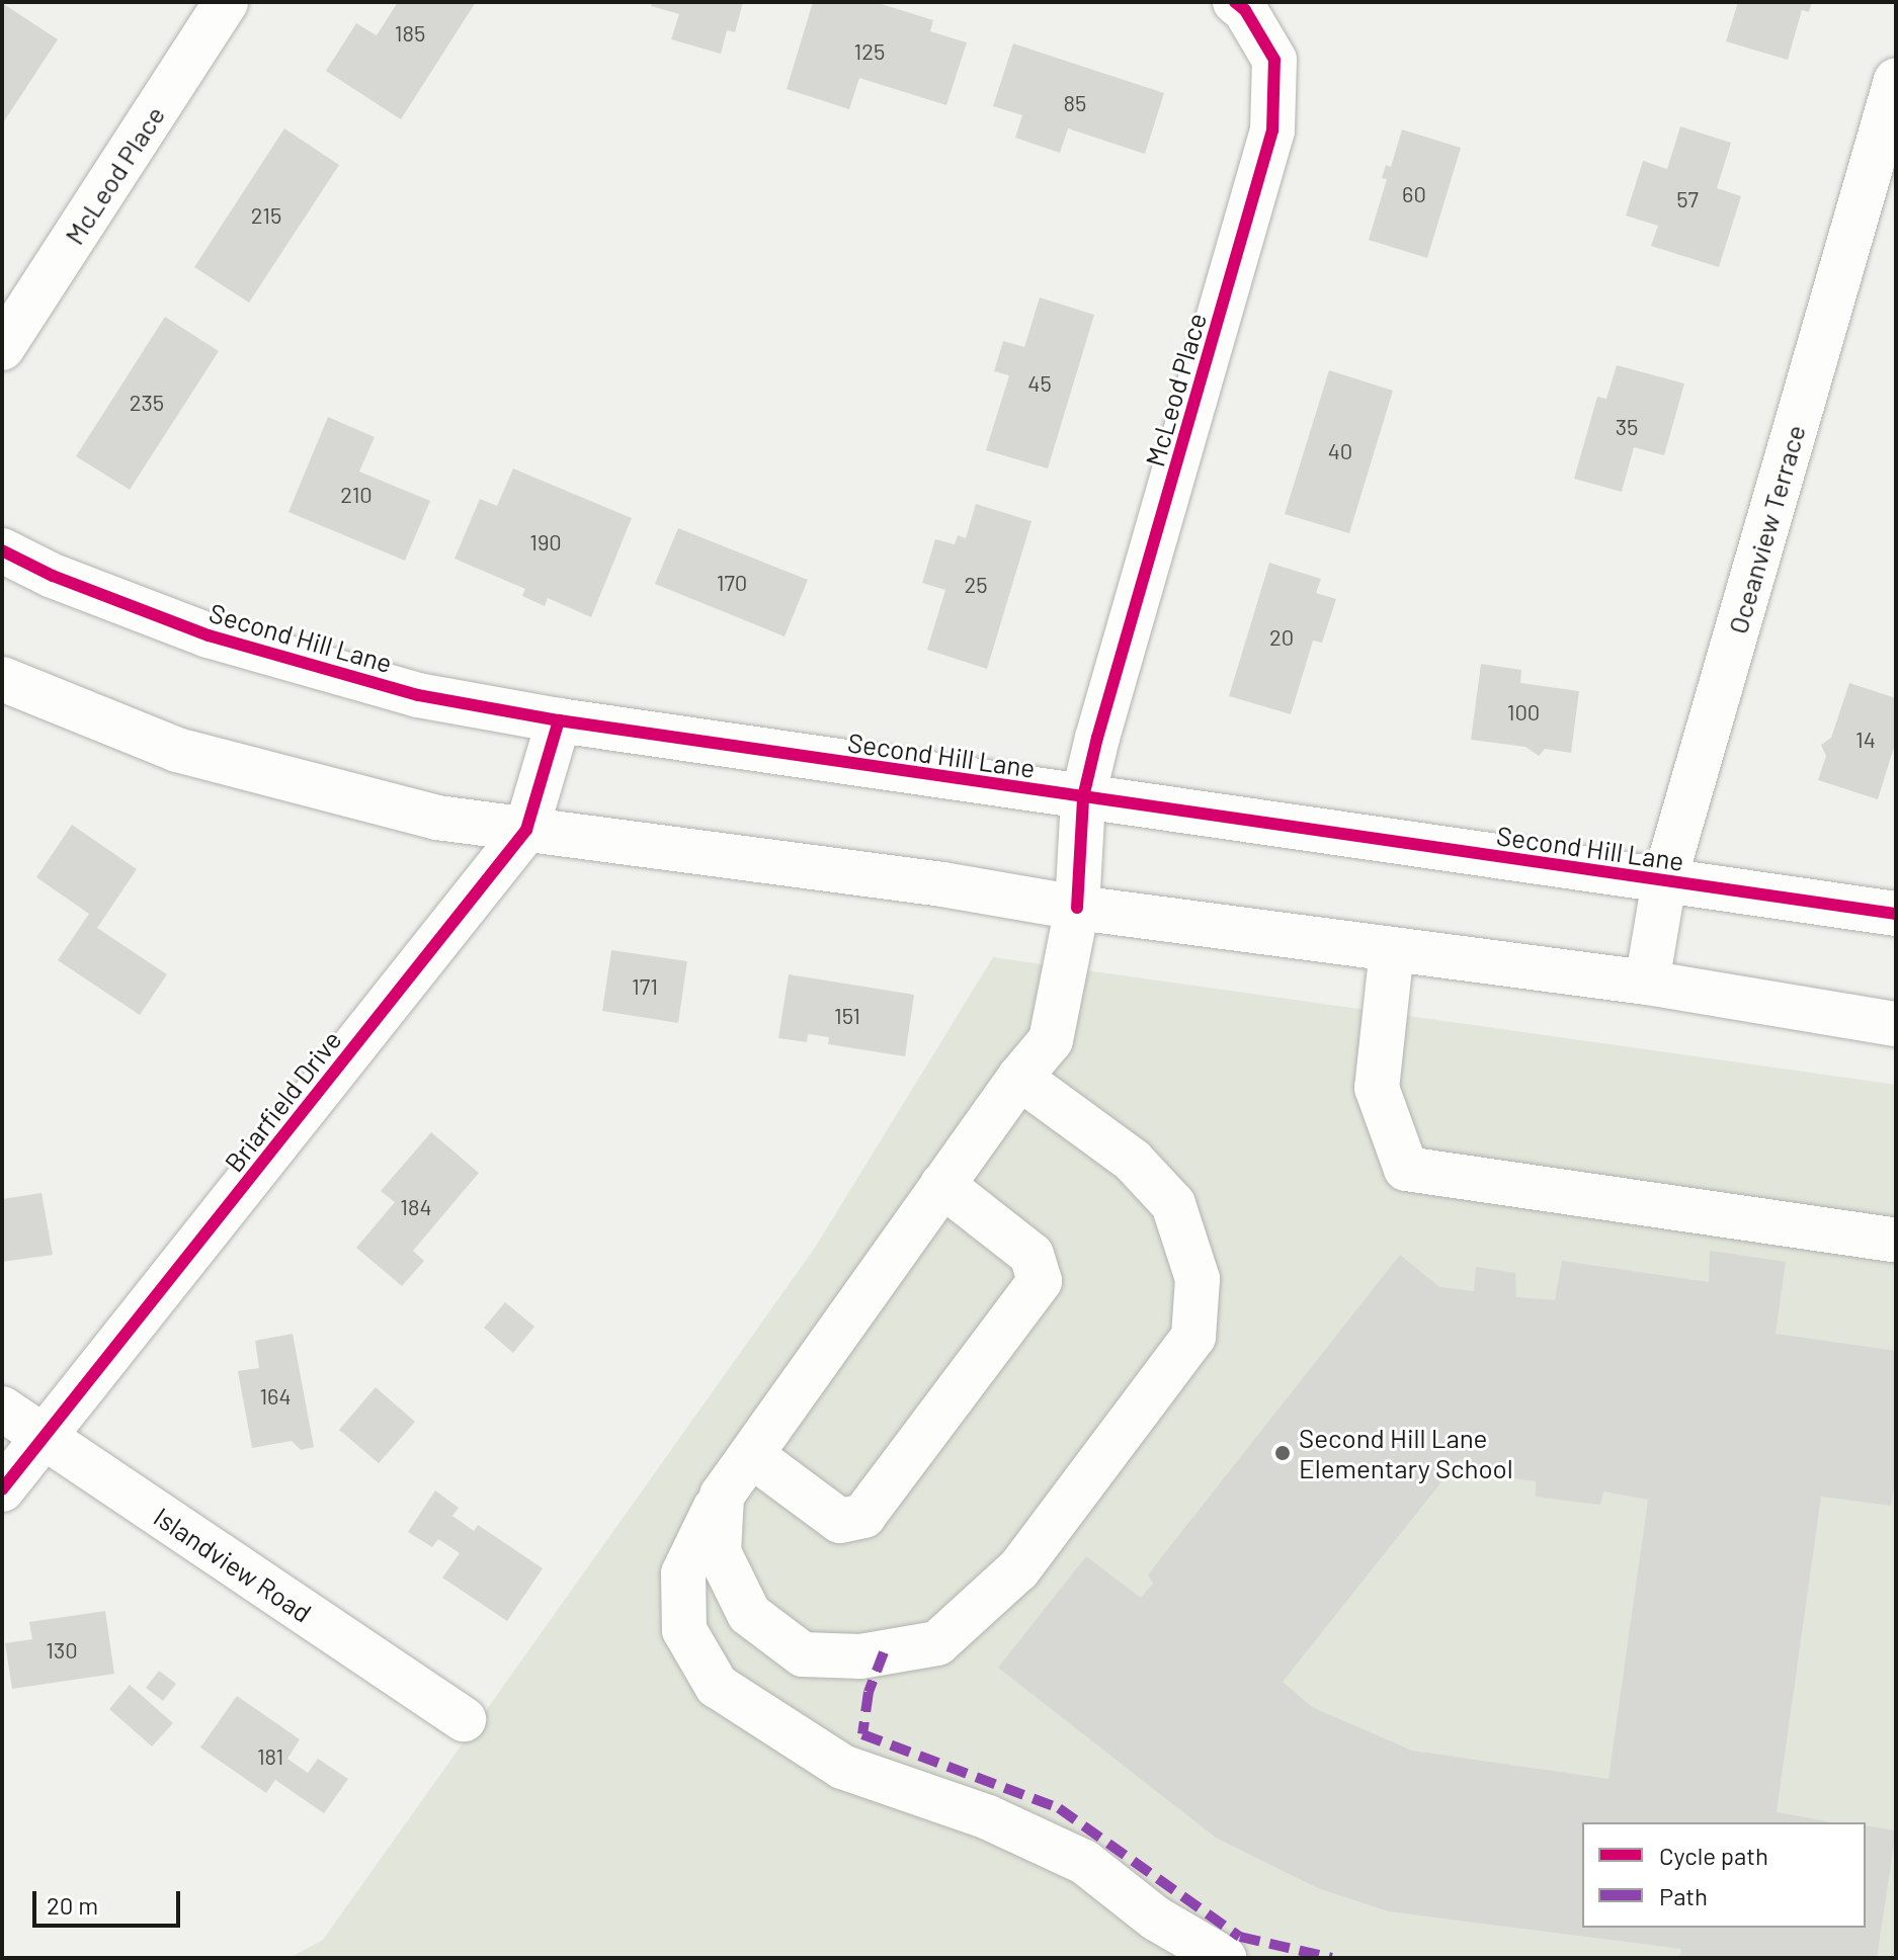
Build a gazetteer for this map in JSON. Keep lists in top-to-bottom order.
{
  "streets": {
    "street": [
      "McLeod Place",
      "Oceanview Terrace",
      "Second Hill Lane",
      "Briarfield Drive",
      "Islandview Road"
    ]
  },
  "crossings": [
    ["McLeod Place", "Second Hill Lane"],
    ["Oceanview Terrace", "Second Hill Lane"],
    ["Second Hill Lane", "Briarfield Drive"],
    ["Briarfield Drive", "Islandview Road"]
  ],
  "places": ["Second Hill Lane Elementary School"],
  "house_numbers": [
    "185",
    "125",
    "85",
    "60",
    "57",
    "215",
    "45",
    "235",
    "35",
    "40",
    "210",
    "190",
    "170",
    "25",
    "20",
    "100",
    "14",
    "171",
    "151",
    "184",
    "164",
    "130",
    "181"
  ],
  "legend": ["Cycle path", "Path"],
  "scale_bar": "20 m"
}
